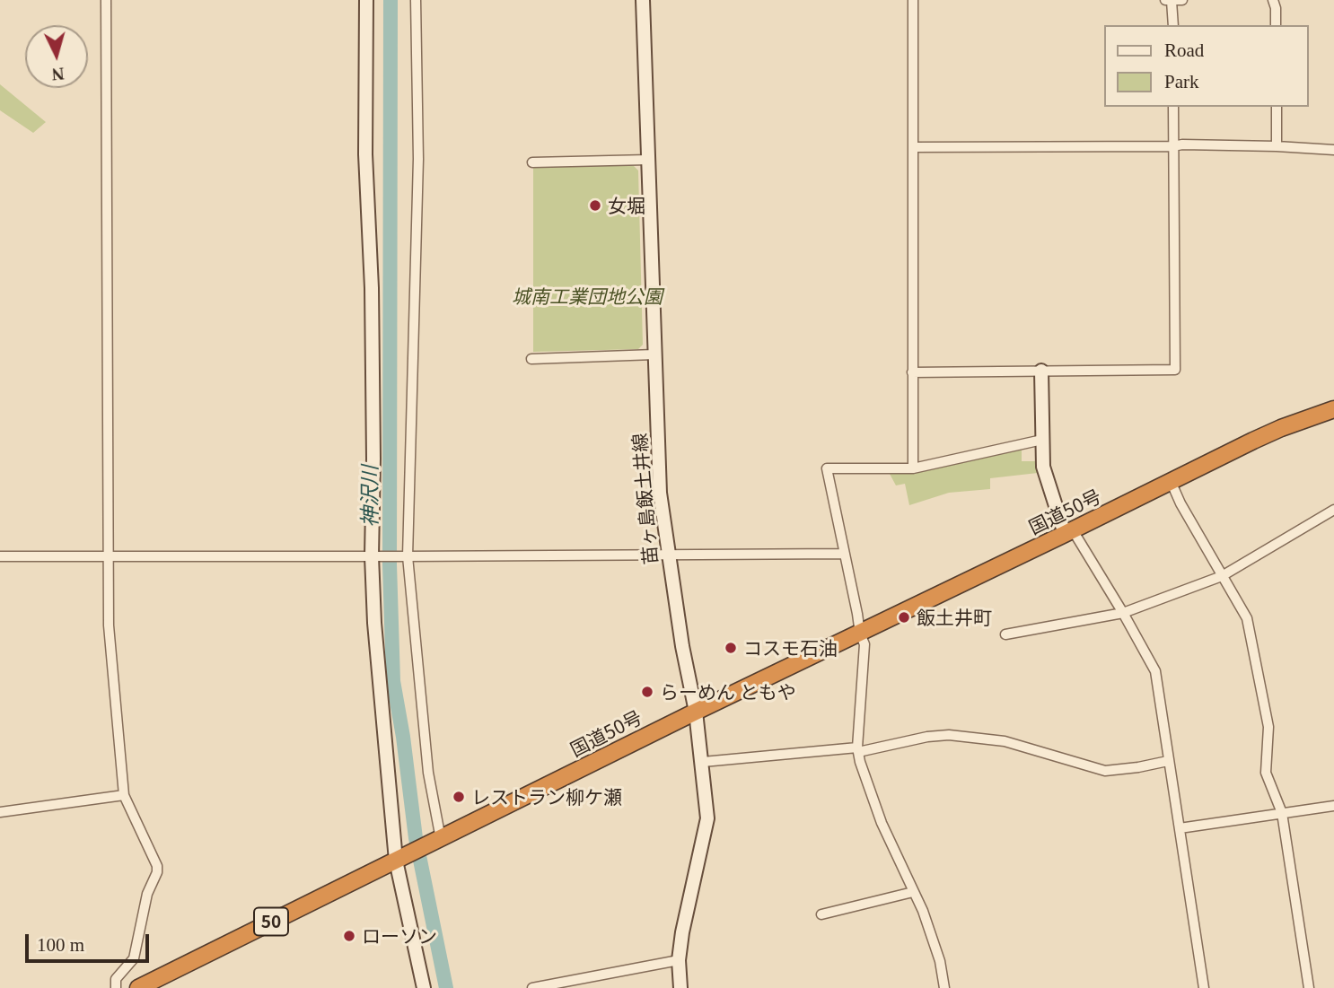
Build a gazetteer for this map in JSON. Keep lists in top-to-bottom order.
{
  "streets": {
    "highway": ["国道50号", "50"],
    "street": ["苗ヶ島飯土井線"]
  },
  "crossings": [
    ["苗ヶ島飯土井線", "国道50号"]
  ],
  "water": ["神沢川"],
  "parks": ["城南工業団地公園"],
  "places": [
    "女堀",
    "飯土井町",
    "コスモ石油",
    "らーめん ともや",
    "レストラン柳ケ瀬",
    "ローソン"
  ],
  "legend": ["Road", "Park"],
  "scale_bar": "100 m",
  "north": "bottom"
}
